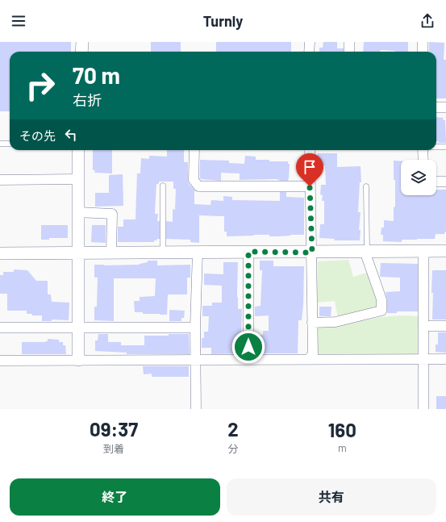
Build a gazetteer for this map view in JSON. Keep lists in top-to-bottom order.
{
  "page": {
    "header": "Turnly",
    "turn": ["70 m", "右折"],
    "then": "その先",
    "eta": [
      "09:37",
      "到着",
      "2",
      "分",
      "160",
      "m"
    ],
    "buttons": ["終了", "共有"]
  }
}
